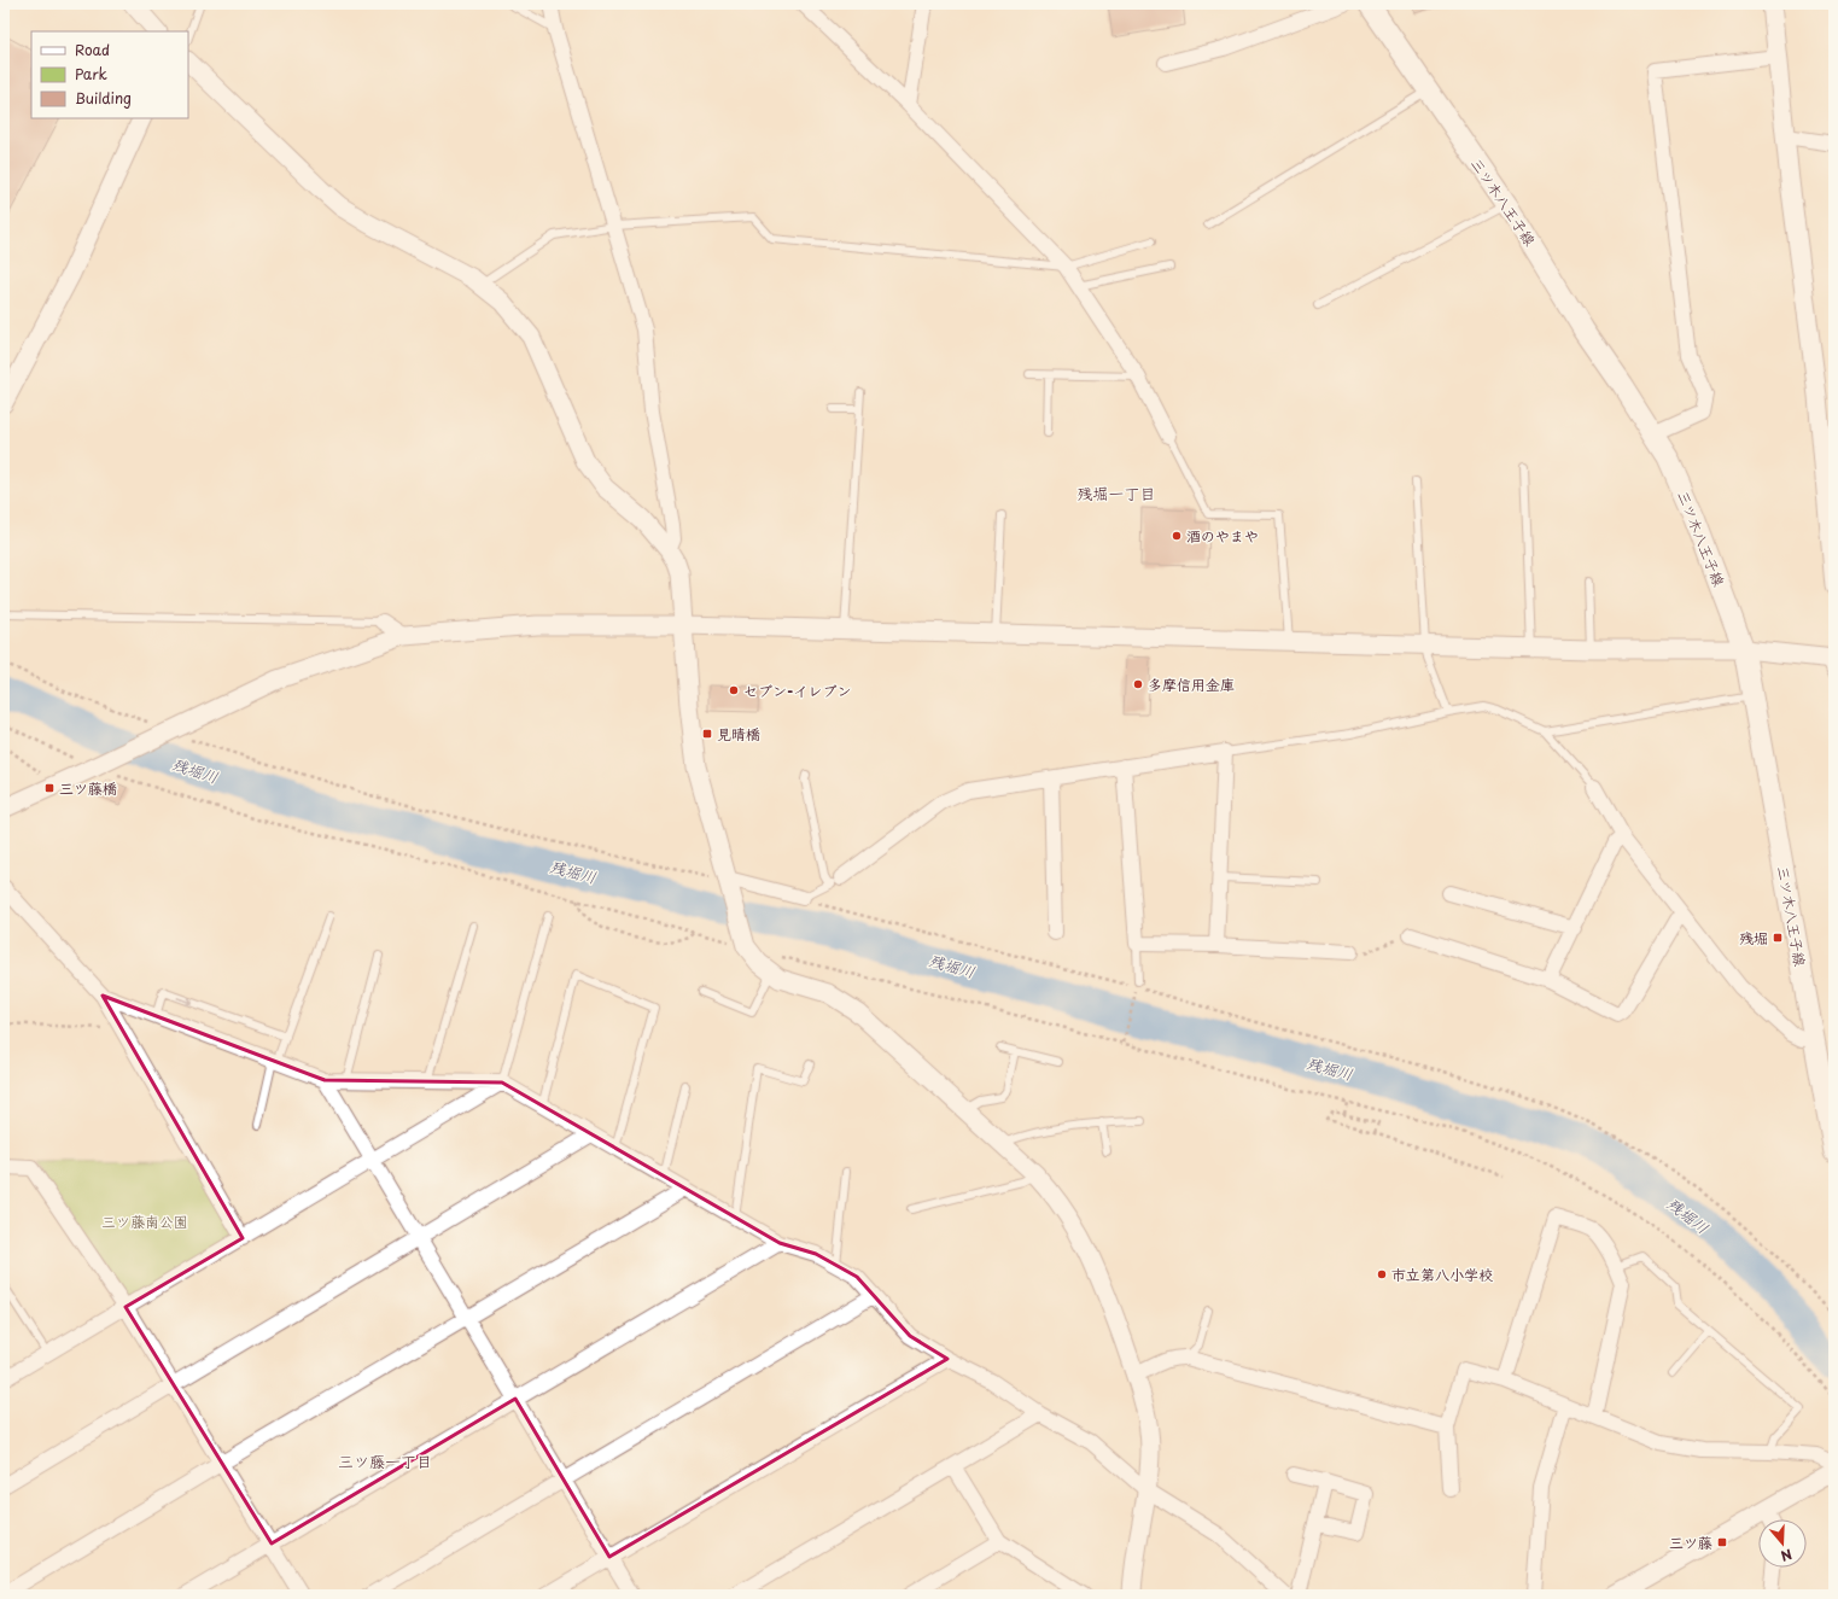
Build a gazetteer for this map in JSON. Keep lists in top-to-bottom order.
{
  "streets": {
    "main road": ["三ツ木八王子線"]
  },
  "districts": ["残堀一丁目", "三ツ藤一丁目"],
  "water": ["残堀川"],
  "parks": ["三ツ藤南公園"],
  "places": {
    "other": [
      "酒のやまや",
      "多摩信用金庫",
      "セブン-イレブン",
      "市立第八小学校"
    ],
    "transit": [
      "見晴橋",
      "三ツ藤橋",
      "残堀",
      "三ツ藤"
    ]
  },
  "legend": ["Road", "Park", "Building"],
  "north": "bottom"
}
